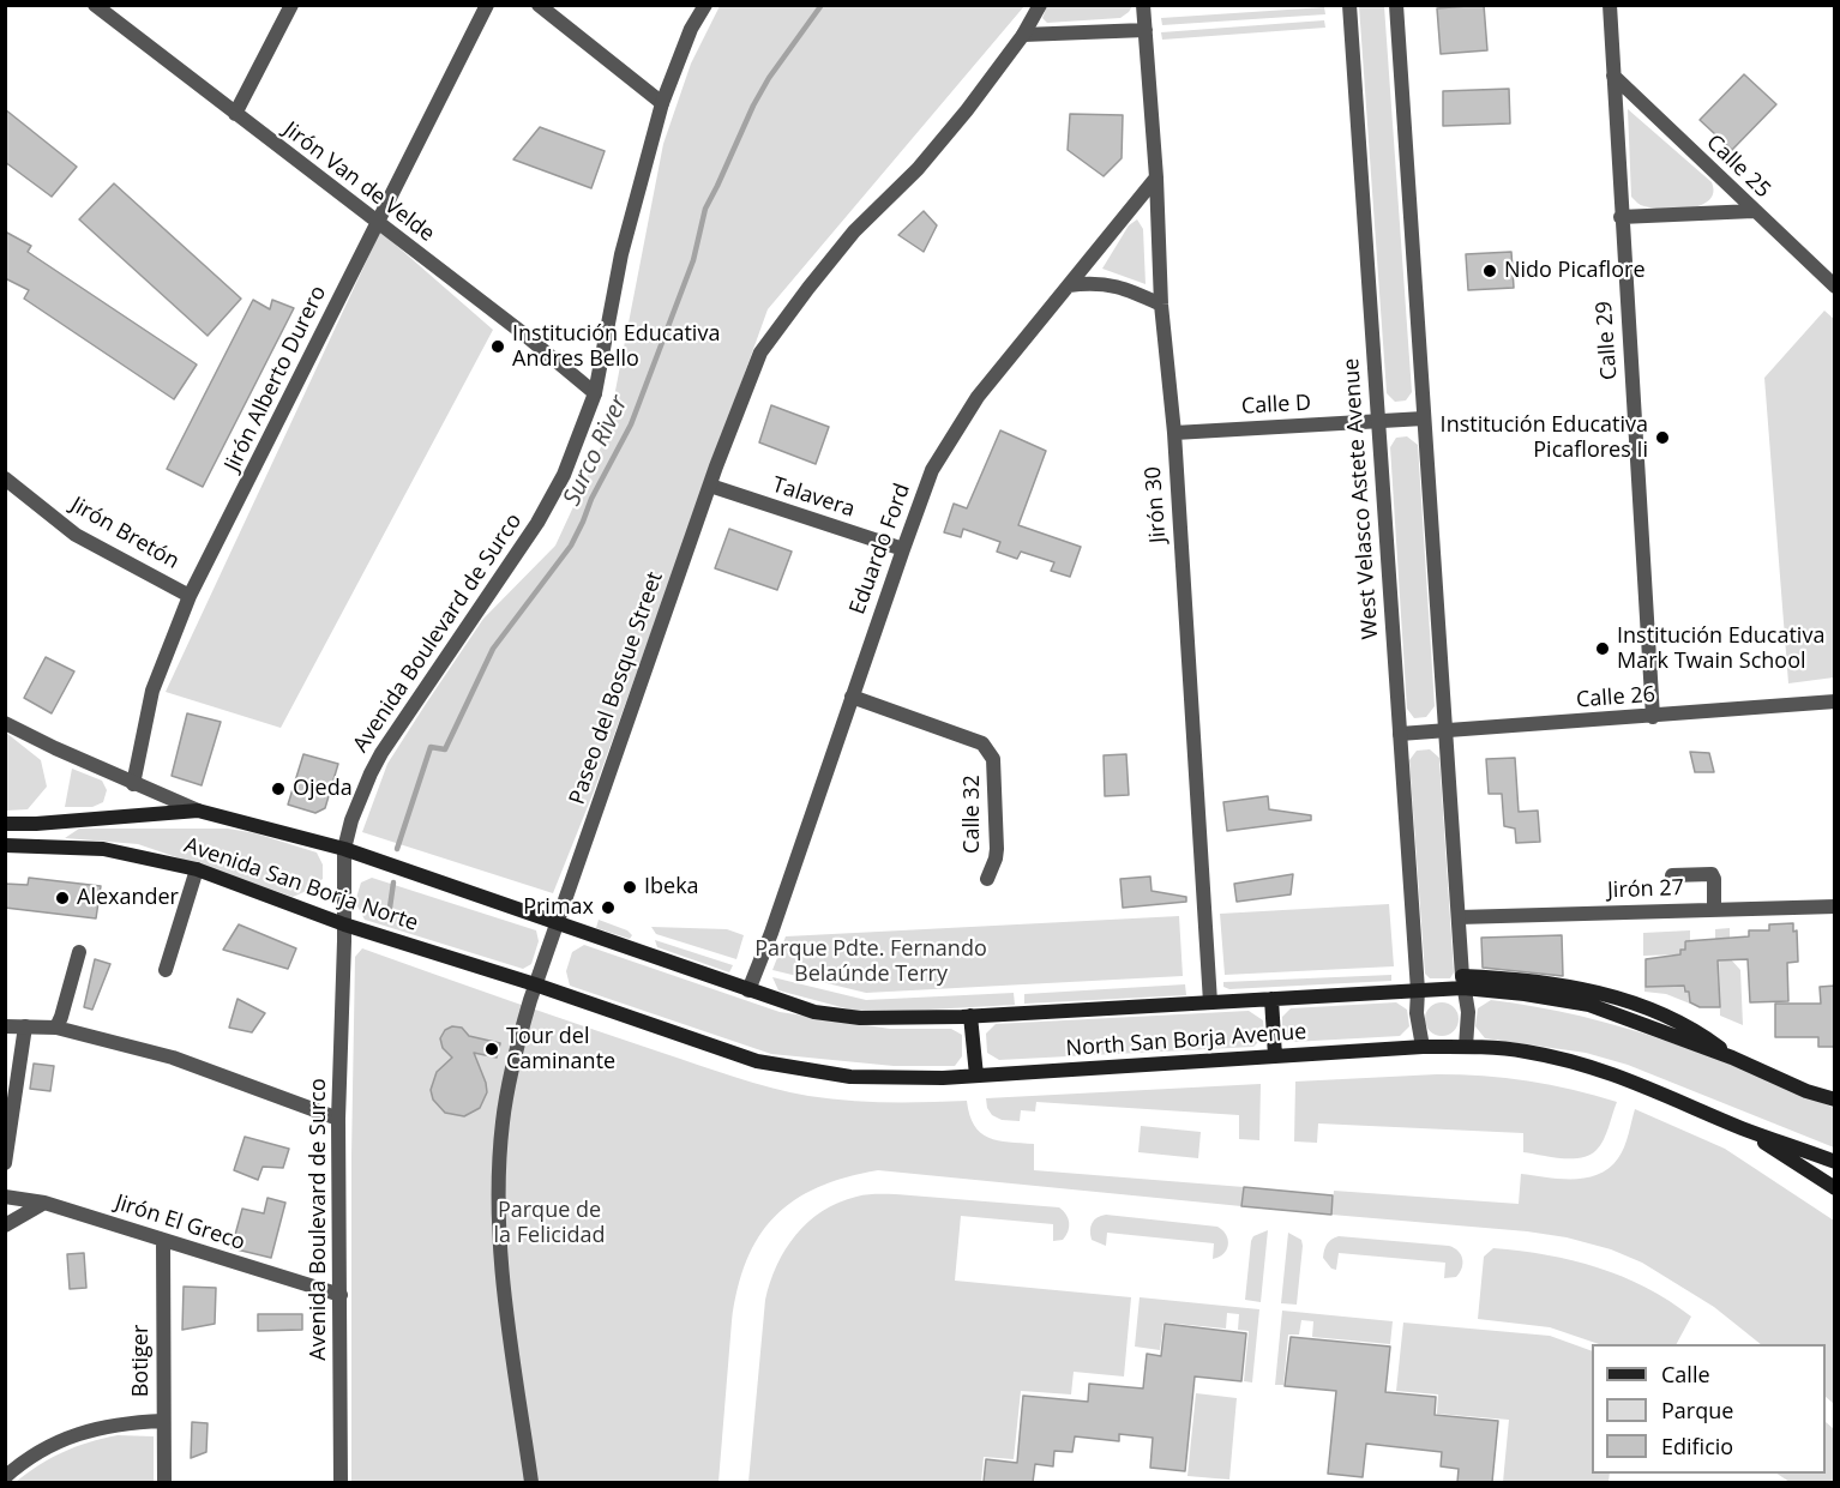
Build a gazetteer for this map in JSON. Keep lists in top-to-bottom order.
{
  "streets": {
    "main road": ["Avenida San Borja Norte", "North San Borja Avenue"],
    "street": [
      "Calle 25",
      "Jirón Van de Velde",
      "Calle 29",
      "Jirón Alberto Durero",
      "Calle D",
      "Talavera",
      "West Velasco Astete Avenue",
      "Jirón 30",
      "Jirón Bretón",
      "Eduardo Ford",
      "Avenida Boulevard de Surco",
      "Paseo del Bosque Street",
      "Calle 26",
      "Calle 32",
      "Jirón 27",
      "Jirón El Greco",
      "Botiger"
    ]
  },
  "crossings": [
    ["Calle 25", "Calle 29"],
    ["Jirón Van de Velde", "Jirón Alberto Durero"],
    ["Jirón Van de Velde", "Avenida Boulevard de Surco"],
    ["Calle 29", "Calle 26"],
    ["Jirón Alberto Durero", "Jirón Bretón"],
    ["Jirón Alberto Durero", "Avenida San Borja Norte"],
    ["Calle D", "West Velasco Astete Avenue"],
    ["Calle D", "Jirón 30"],
    ["Talavera", "Eduardo Ford"],
    ["Talavera", "Paseo del Bosque Street"],
    ["West Velasco Astete Avenue", "Calle 26"],
    ["West Velasco Astete Avenue", "North San Borja Avenue"],
    ["Jirón 30", "Eduardo Ford"],
    ["Jirón 30", "North San Borja Avenue"],
    ["Eduardo Ford", "Calle 32"],
    ["Eduardo Ford", "North San Borja Avenue"],
    ["Avenida Boulevard de Surco", "Avenida San Borja Norte"],
    ["Avenida Boulevard de Surco", "Jirón El Greco"],
    ["Paseo del Bosque Street", "Avenida San Borja Norte"],
    ["Paseo del Bosque Street", "North San Borja Avenue"],
    ["Avenida San Borja Norte", "North San Borja Avenue"],
    ["Jirón El Greco", "Botiger"]
  ],
  "water": ["Surco River"],
  "parks": ["Parque Pdte. Fernando Belaúnde Terry", "Parque de la Felicidad"],
  "places": [
    "Nido Picaflore",
    "Institución Educativa Andres Bello",
    "Institución Educativa Picaflores Ii",
    "Institución Educativa Mark Twain School",
    "Ojeda",
    "Ibeka",
    "Alexander",
    "Primax",
    "Tour del Caminante"
  ],
  "legend": ["Calle", "Parque", "Edificio"]
}
